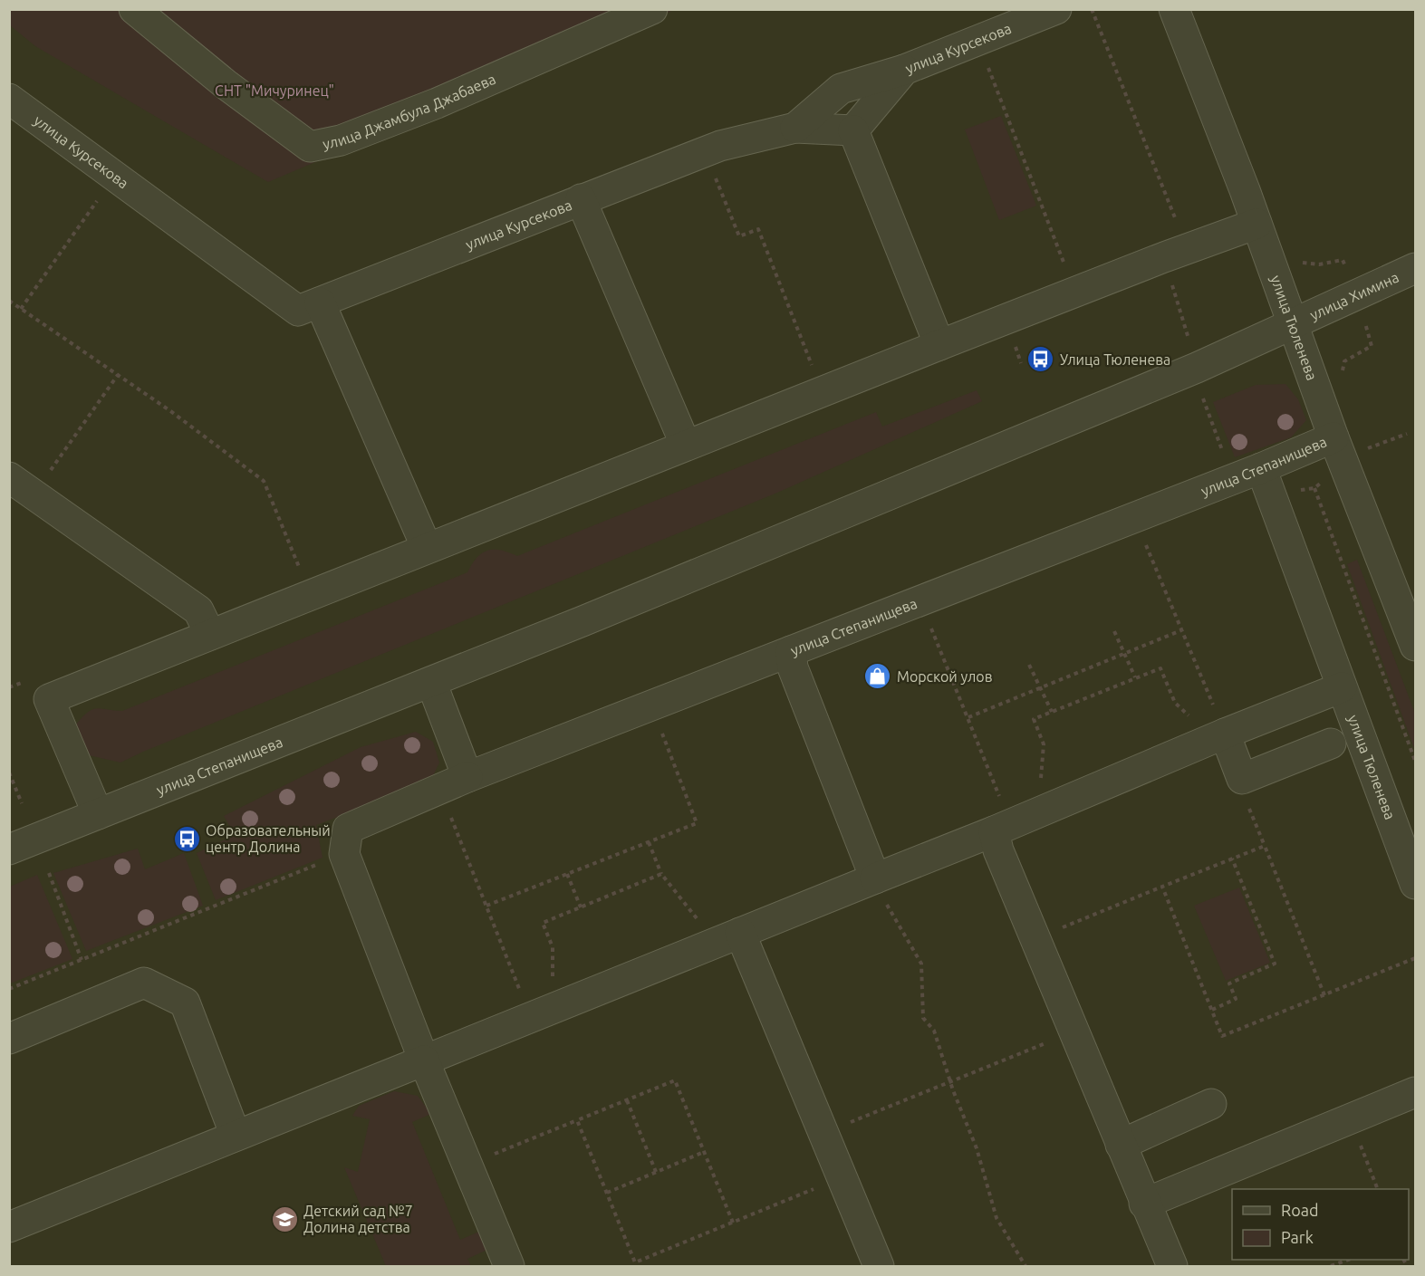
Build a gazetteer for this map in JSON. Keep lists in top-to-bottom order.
{
  "streets": {
    "street": [
      "улица Курсекова",
      "улица Джамбула Джабаева",
      "улица Химина",
      "улица Тюленева",
      "улица Степанищева"
    ]
  },
  "crossings": [
    ["улица Химина", "улица Тюленева"],
    ["улица Химина", "улица Степанищева"],
    ["улица Тюленева", "улица Степанищева"]
  ],
  "parks": ["СНТ \"Мичуринец\""],
  "places": {
    "bus stop": ["Улица Тюленева", "Образовательный центр Долина"],
    "shop": ["Морской улов"],
    "school or university": ["Детский сад №7 Долина детства"]
  },
  "legend": ["Road", "Park"]
}
